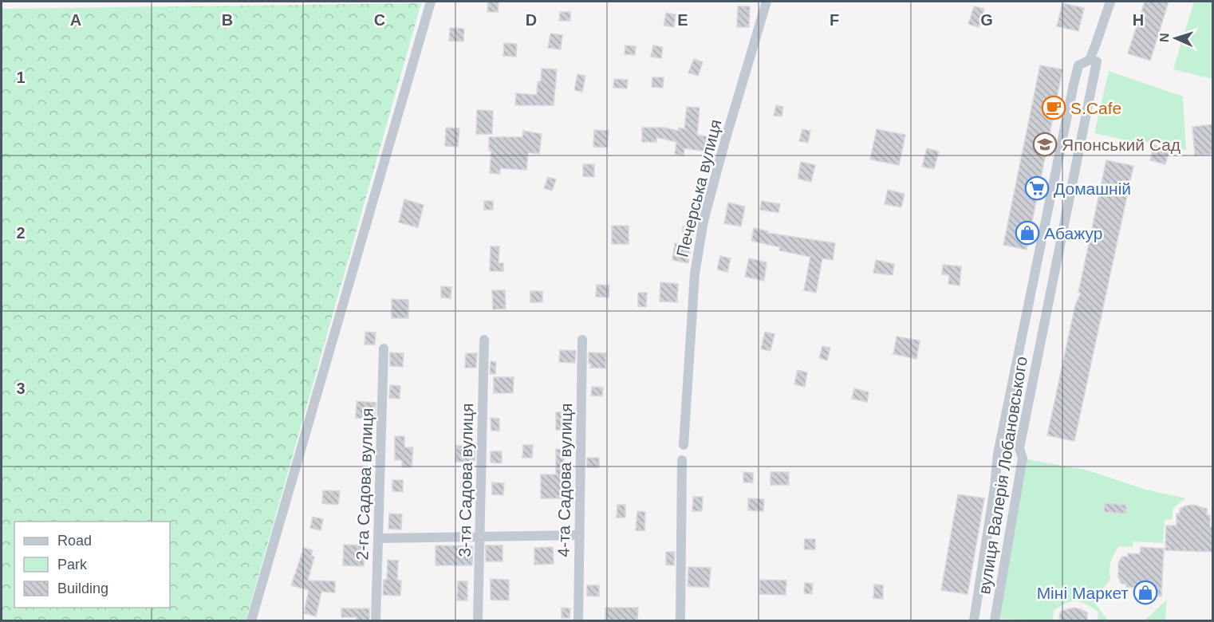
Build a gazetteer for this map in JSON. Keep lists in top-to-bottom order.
{
  "streets": {
    "street": [
      "Печерська вулиця",
      "вулиця Валерія Лобановського",
      "3-тя Садова вулиця",
      "4-та Садова вулиця",
      "2-га Садова вулиця"
    ]
  },
  "places": {
    "cafe": ["S.Cafe"],
    "school or university": ["Японський Сад"],
    "supermarket": ["Домашній"],
    "shop": ["Абажур", "Міні Маркет"]
  },
  "legend": ["Road", "Park", "Building"],
  "north": "left",
  "grid": {
    "columns": [
      "A",
      "B",
      "C",
      "D",
      "E",
      "F",
      "G",
      "H"
    ],
    "rows": ["1", "2", "3"]
  }
}
